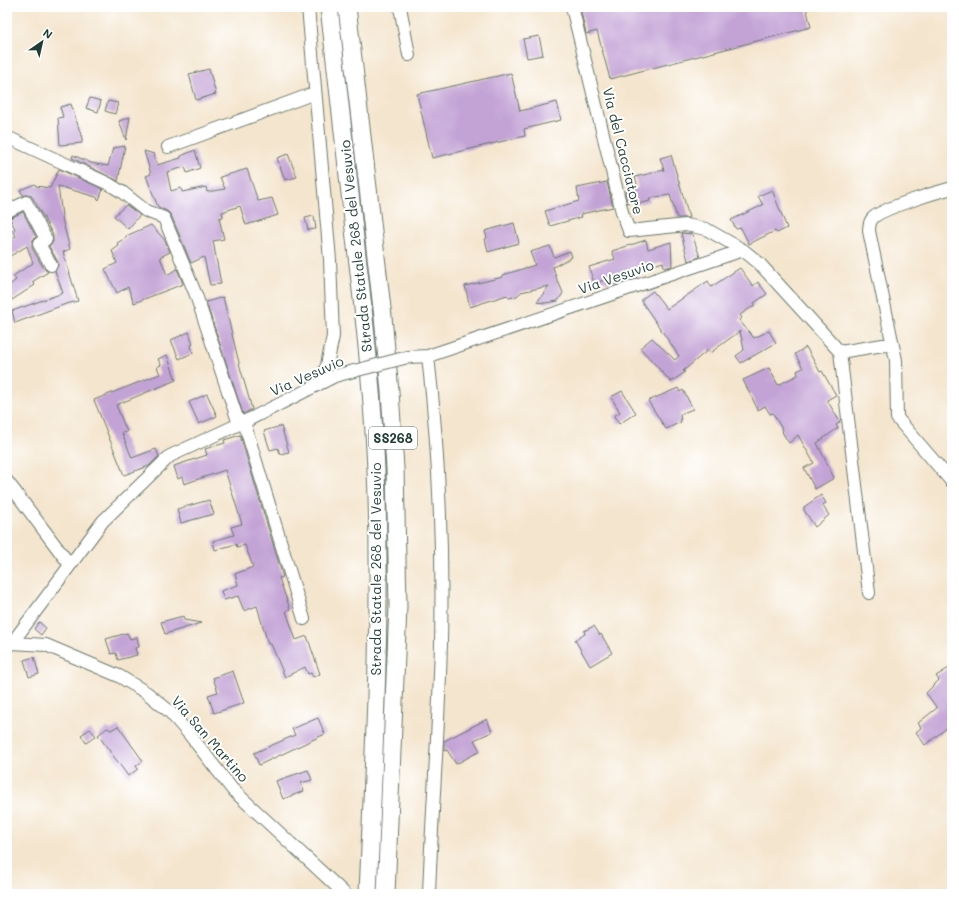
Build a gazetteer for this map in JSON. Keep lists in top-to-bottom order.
{
  "streets": {
    "highway": ["Strada Statale 268 del Vesuvio", "SS268"],
    "street": ["Via del Cacciatore", "Via Vesuvio", "Via San Martino"]
  },
  "crossings": [
    ["Via del Cacciatore", "Via Vesuvio"],
    ["Via Vesuvio", "Via San Martino"]
  ],
  "north": "top right"
}
